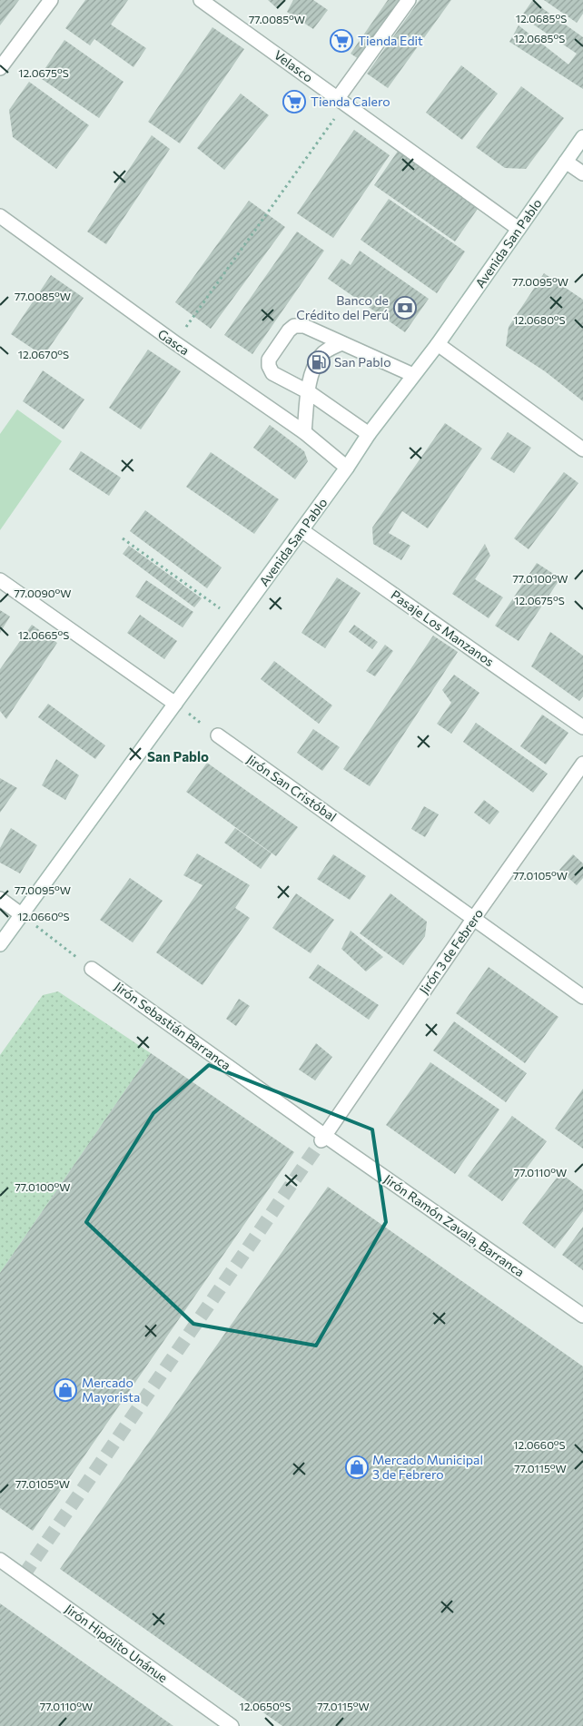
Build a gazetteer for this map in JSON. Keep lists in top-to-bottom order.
{
  "streets": {
    "street": [
      "Velasco",
      "Avenida San Pablo",
      "Gasca",
      "Pasaje Los Manzanos",
      "Jirón San Cristóbal",
      "Jirón 3 de Febrero",
      "Jirón Sebastián Barranca",
      "Jirón Ramón Zavala, Barranca",
      "Jirón Hipólito Unánue"
    ]
  },
  "crossings": [
    ["Velasco", "Avenida San Pablo"],
    ["Avenida San Pablo", "Gasca"],
    ["Avenida San Pablo", "Pasaje Los Manzanos"],
    ["Jirón San Cristóbal", "Jirón 3 de Febrero"],
    ["Jirón 3 de Febrero", "Jirón Sebastián Barranca"],
    ["Jirón 3 de Febrero", "Jirón Ramón Zavala, Barranca"],
    ["Jirón Sebastián Barranca", "Jirón Ramón Zavala, Barranca"]
  ],
  "districts": ["San Pablo"],
  "places": {
    "supermarket": ["Tienda Edit", "Tienda Calero"],
    "bank": ["Banco de Crédito del Perú"],
    "fuel station": ["San Pablo"],
    "shop": ["Mercado Mayorista", "Mercado Municipal 3 de Febrero"]
  },
  "coordinates": [
    "12.0685°S",
    "77.0085°W",
    "12.0675°S",
    "77.0095°W",
    "12.0680°S",
    "12.0670°S",
    "77.0100°W",
    "77.0090°W",
    "12.0665°S",
    "77.0105°W",
    "12.0660°S",
    "77.0110°W",
    "77.0115°W",
    "12.0650°S"
  ]
}
